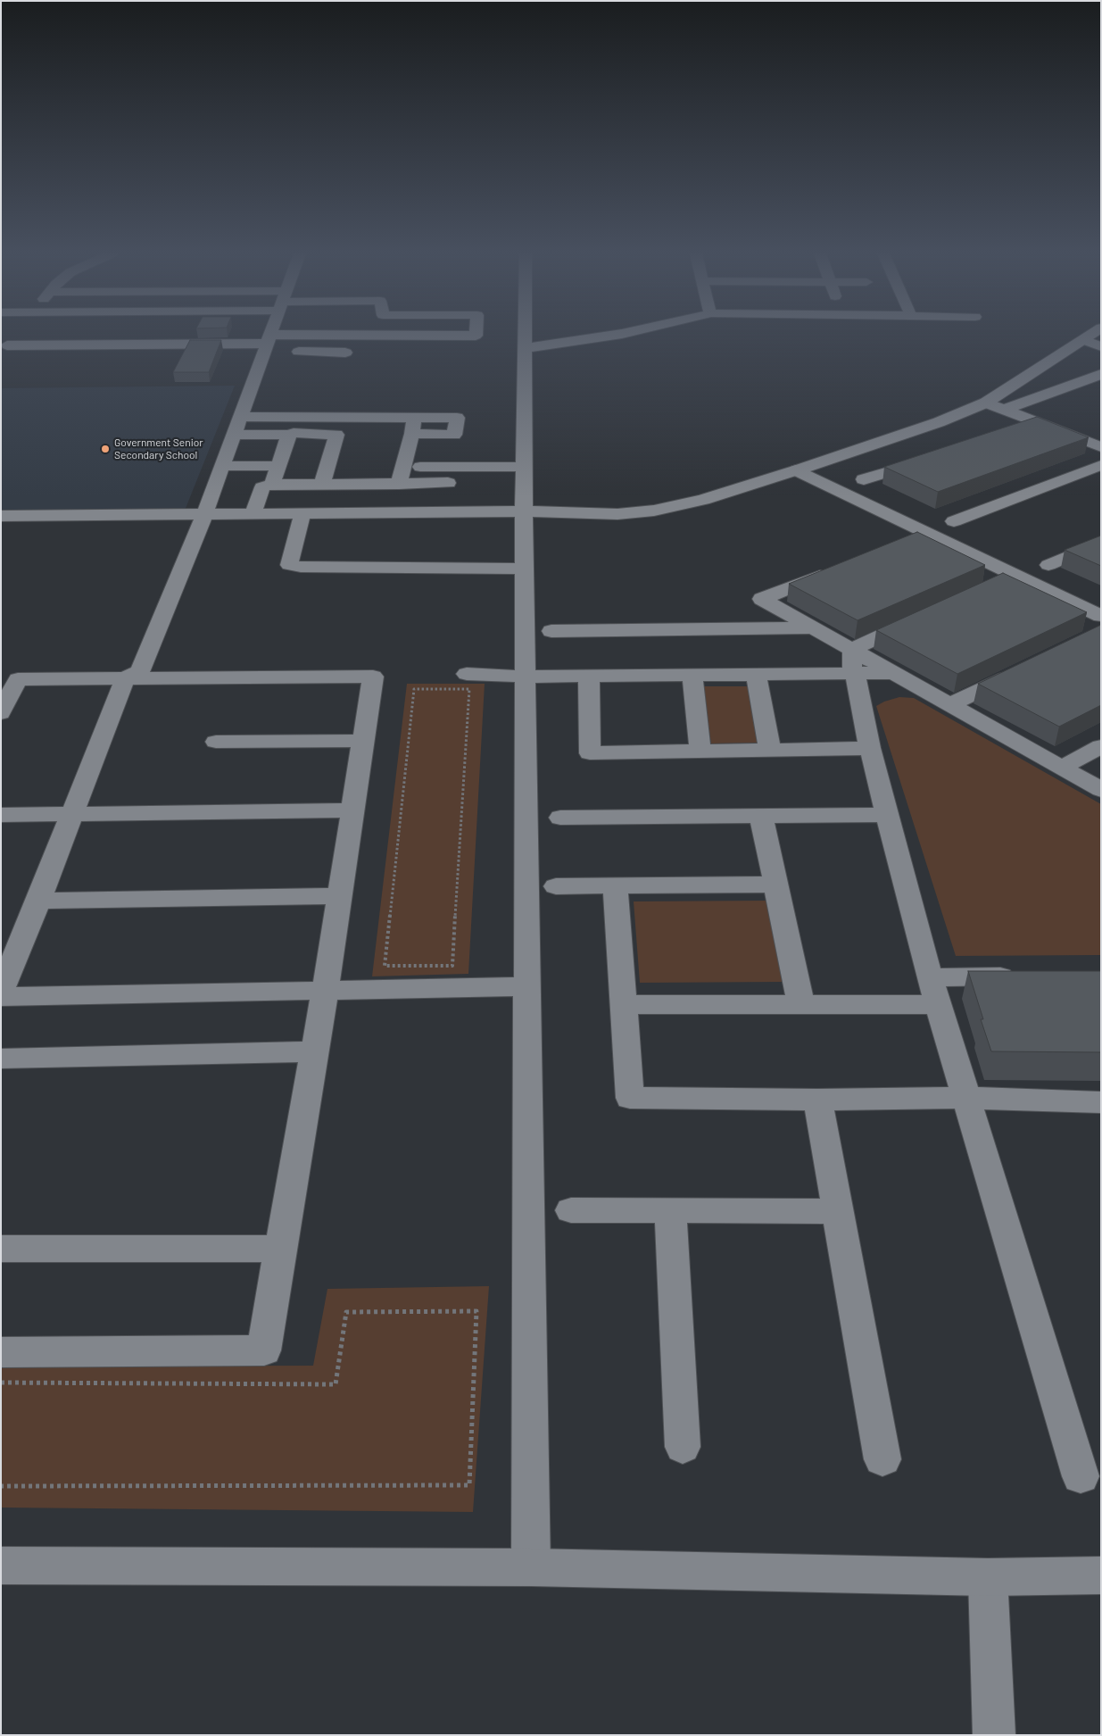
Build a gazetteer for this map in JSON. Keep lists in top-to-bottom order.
{
  "places": ["Government Senior Secondary School"]
}
